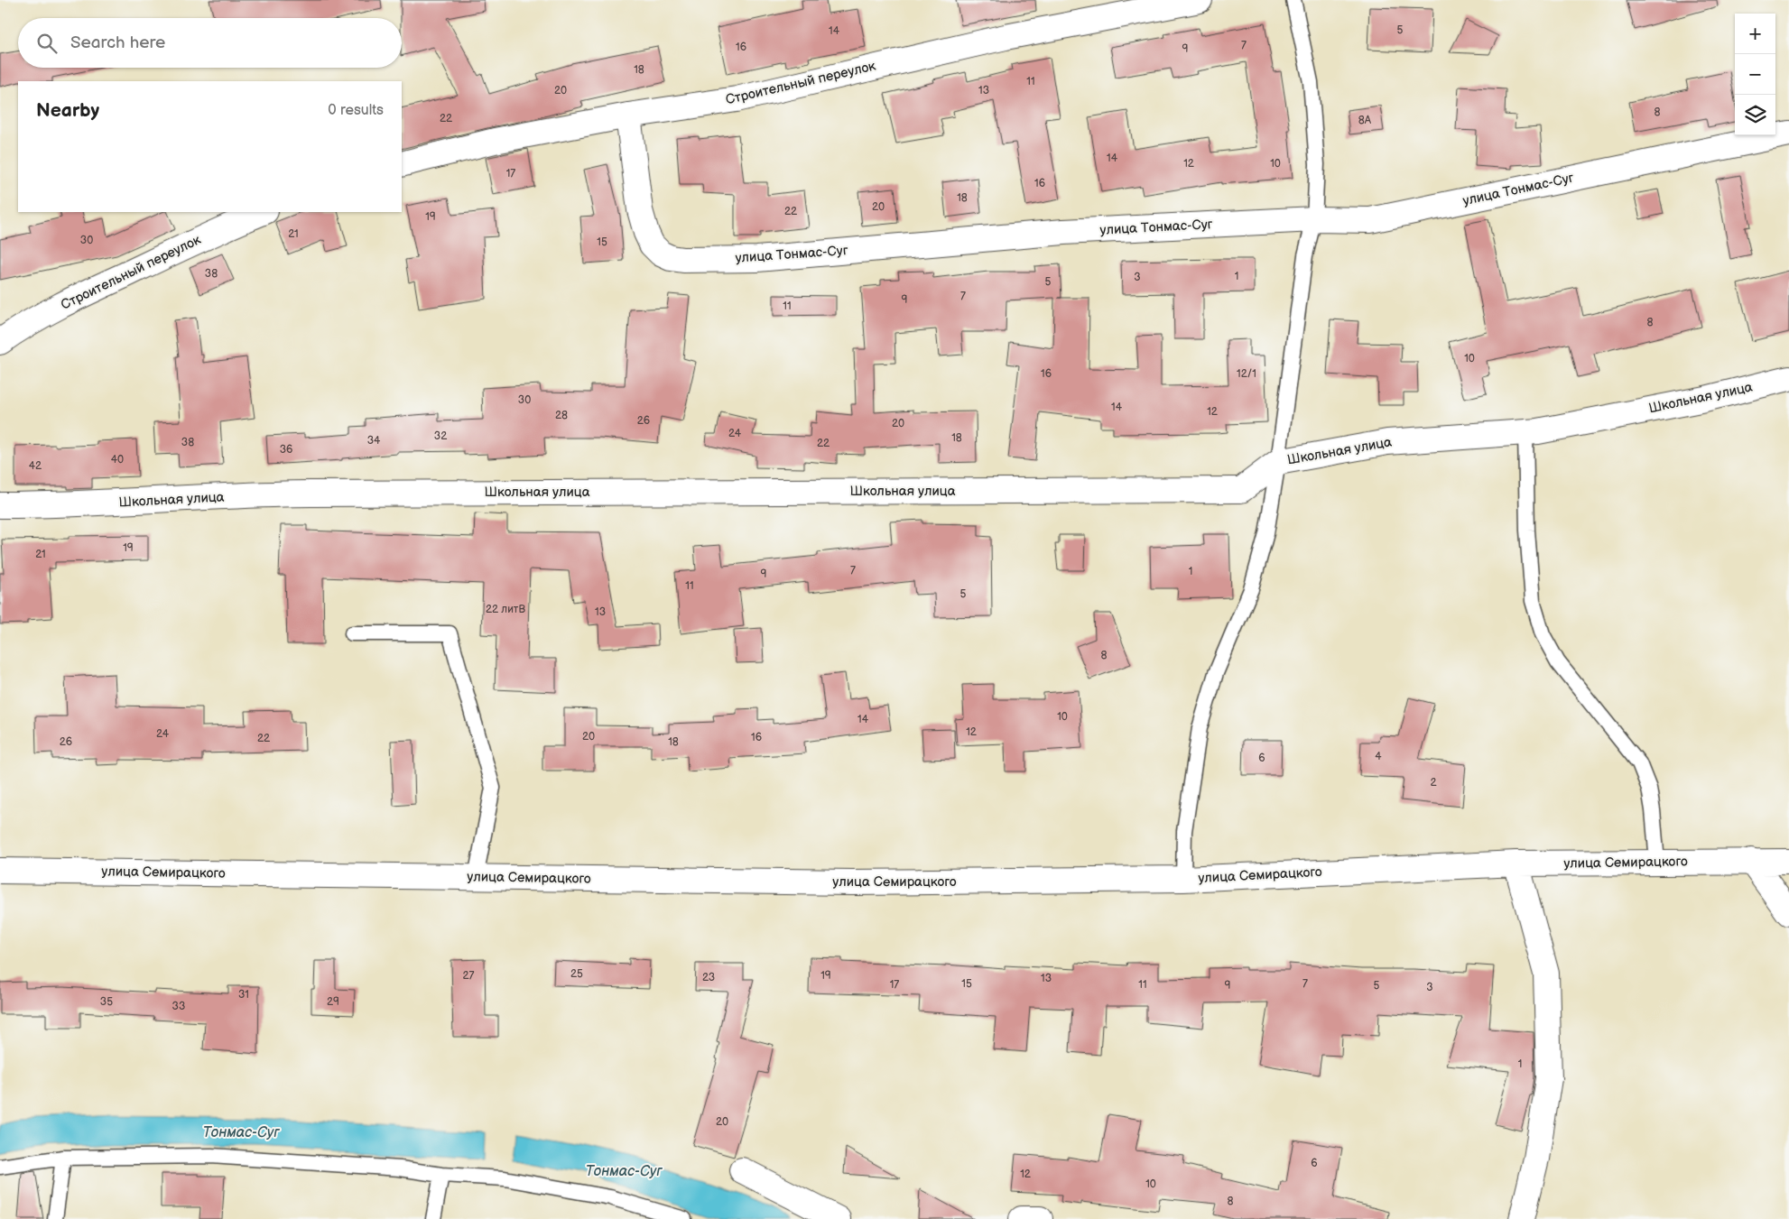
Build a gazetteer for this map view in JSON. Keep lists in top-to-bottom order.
{
  "streets": {
    "street": [
      "Строительный переулок",
      "улица Тонмас-Суг",
      "Школьная улица",
      "улица Семирацкого"
    ]
  },
  "crossings": [
    ["Строительный переулок", "улица Тонмас-Суг"]
  ],
  "water": ["Тонмас-Суг"],
  "house_numbers": [
    "5",
    "14",
    "7",
    "16",
    "9",
    "18",
    "11",
    "20",
    "13",
    "8",
    "22",
    "8А",
    "14",
    "12",
    "10",
    "17",
    "16",
    "18",
    "20",
    "22",
    "19",
    "21",
    "30",
    "15",
    "38",
    "1",
    "3",
    "5",
    "7",
    "9",
    "11",
    "8",
    "10",
    "16",
    "12/1",
    "30",
    "14",
    "12",
    "28",
    "26",
    "20",
    "24",
    "32",
    "18",
    "34",
    "38",
    "22",
    "36",
    "40",
    "42",
    "19",
    "21",
    "7",
    "1",
    "9",
    "11",
    "5",
    "22 литВ",
    "13",
    "8",
    "10",
    "14",
    "12",
    "24",
    "20",
    "16",
    "22",
    "26",
    "18",
    "4",
    "6",
    "2",
    "25",
    "27",
    "19",
    "23",
    "13",
    "15",
    "7",
    "17",
    "11",
    "9",
    "5",
    "3",
    "31",
    "35",
    "29",
    "33",
    "1",
    "20",
    "6",
    "12",
    "10",
    "8"
  ],
  "page": {
    "map_buttons": ["+", "−"],
    "search": "Search here",
    "heading": ["Nearby", "0 results"]
  }
}
